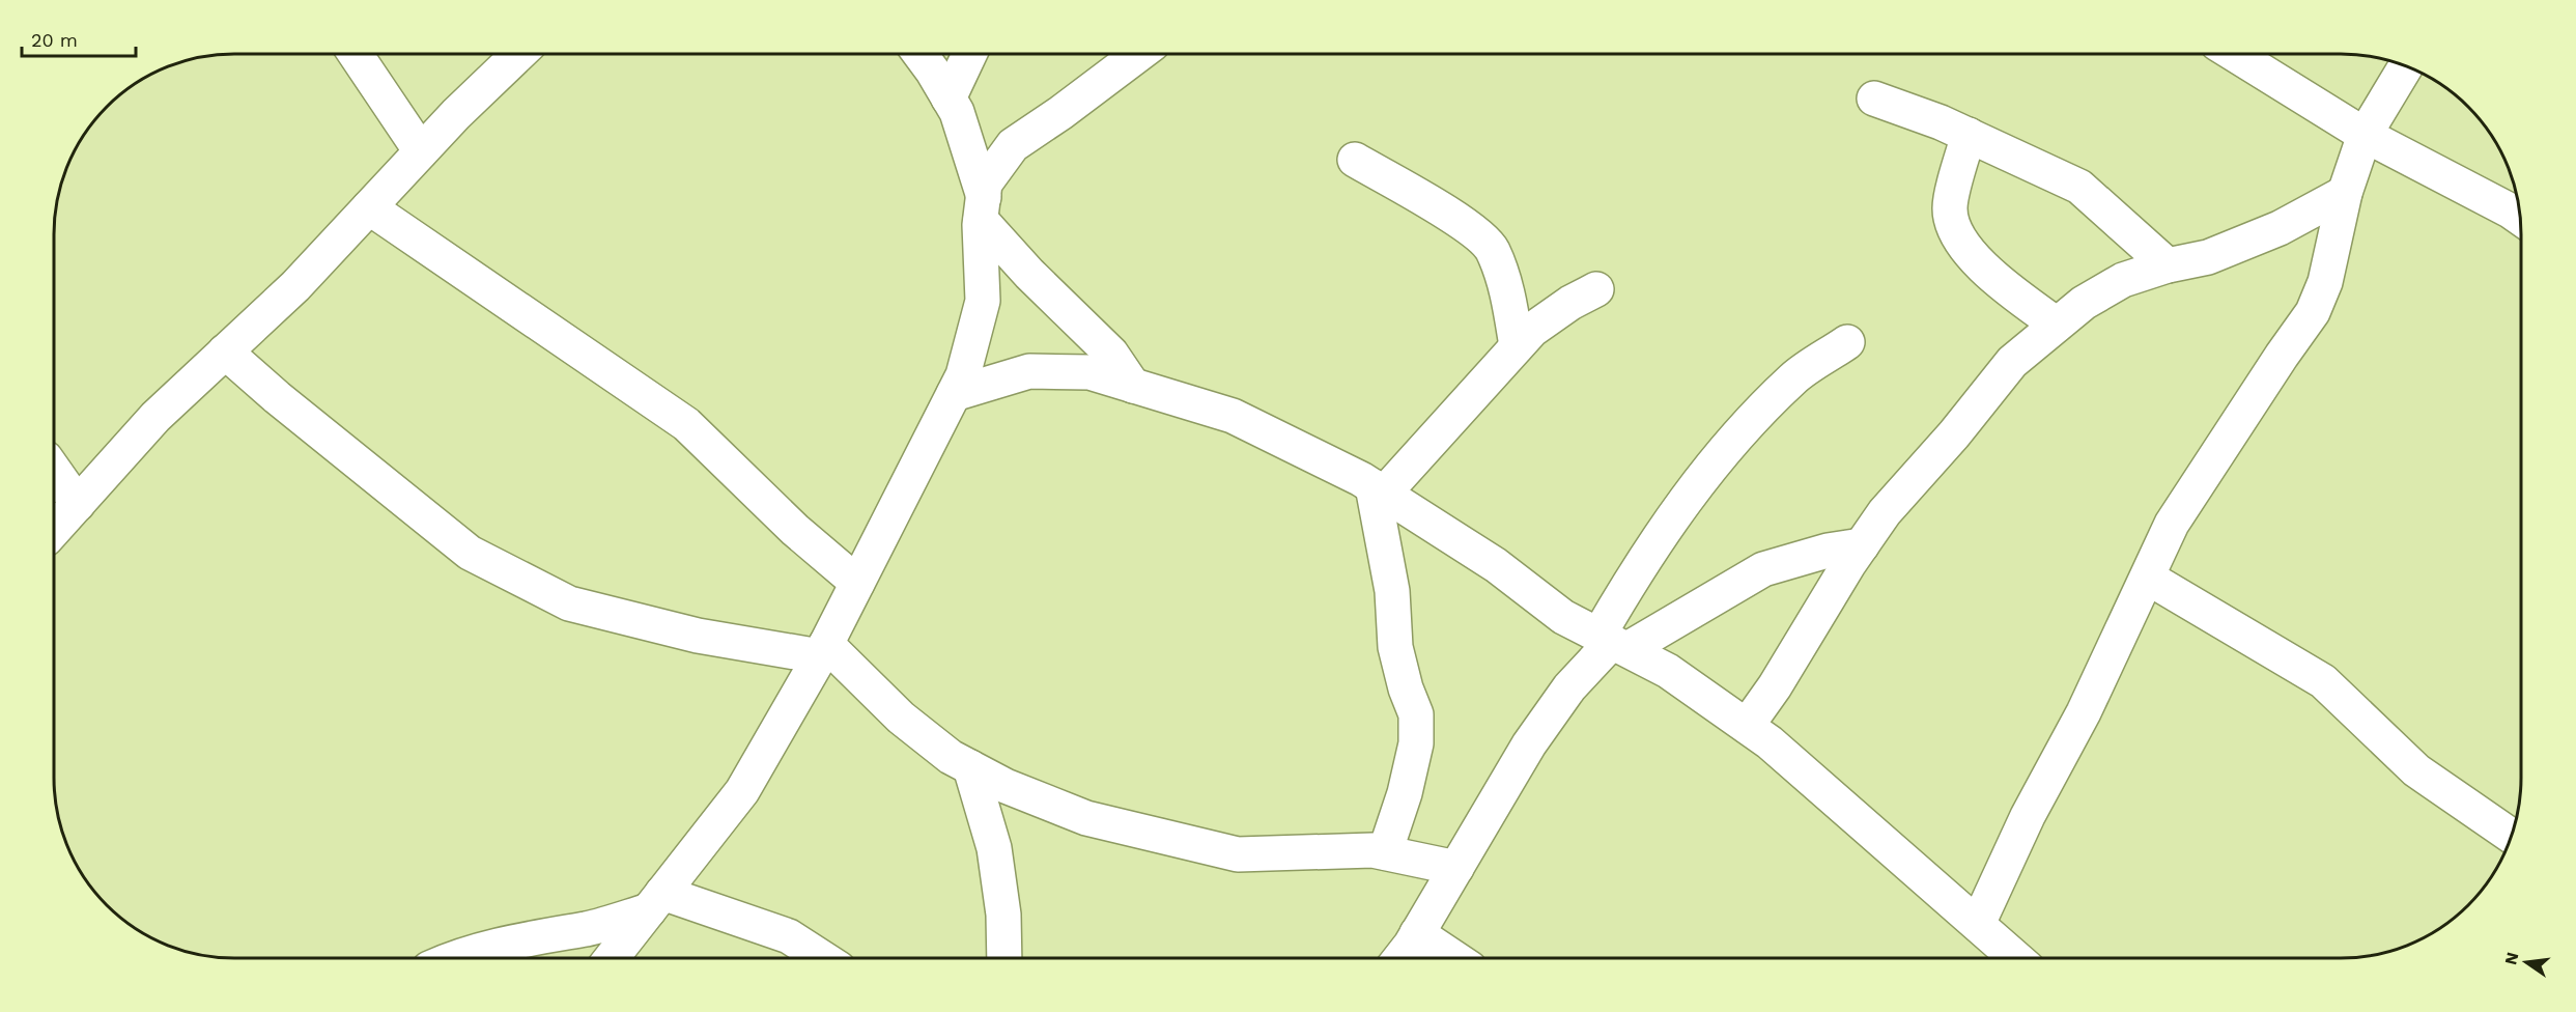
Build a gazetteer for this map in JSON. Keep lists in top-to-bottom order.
{
  "scale_bar": "20 m",
  "north": "left"
}
